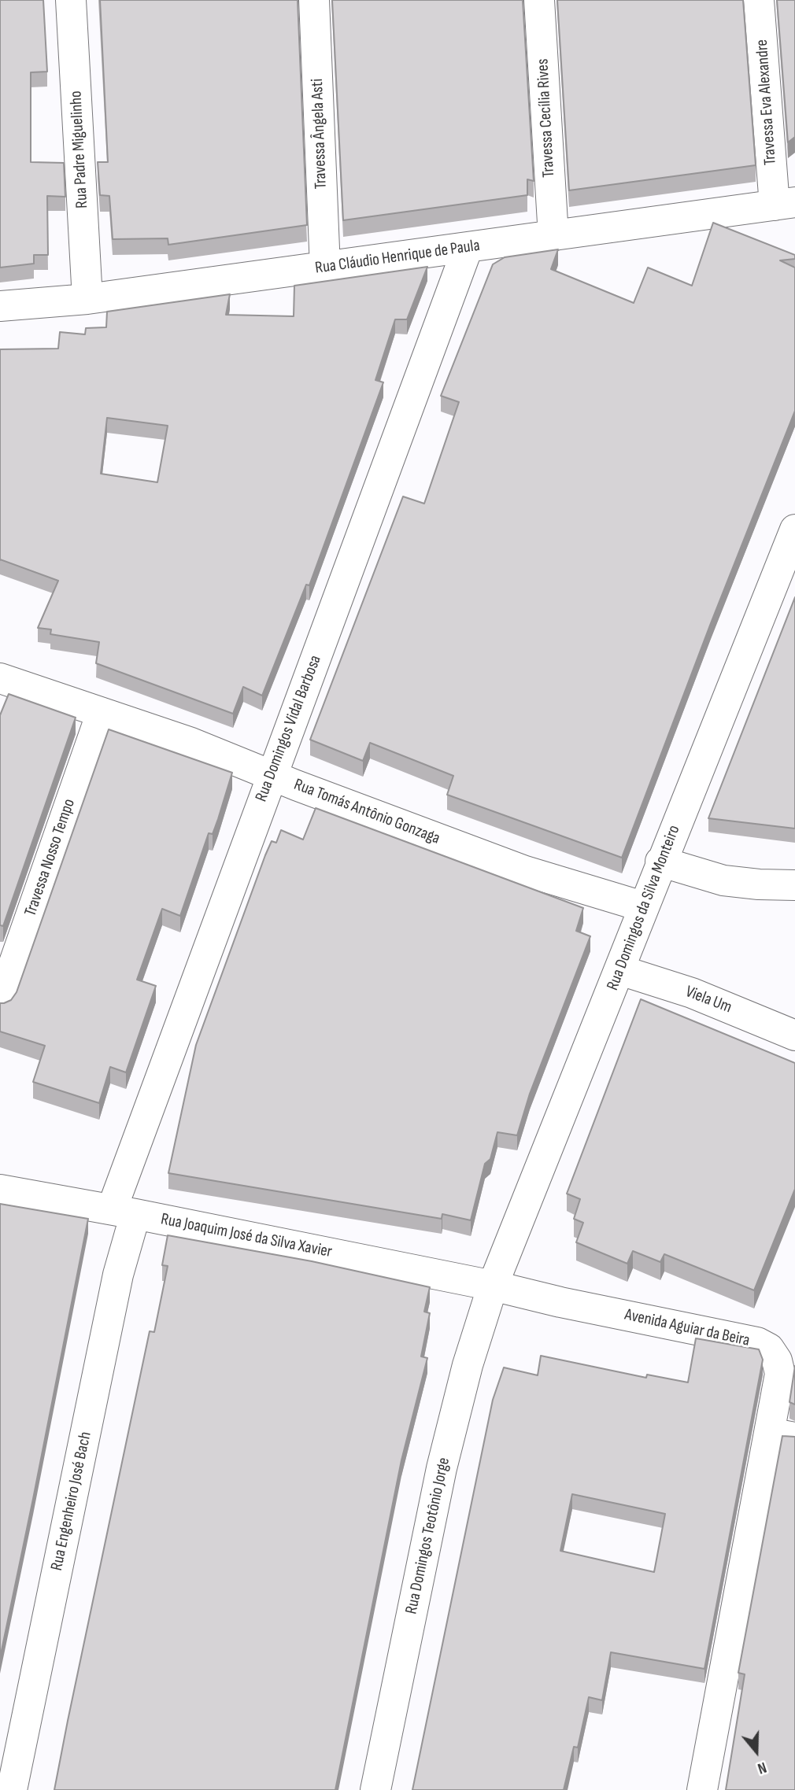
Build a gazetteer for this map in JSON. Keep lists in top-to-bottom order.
{
  "streets": {
    "street": [
      "Travessa Eva Alexandre",
      "Travessa Cecília Rives",
      "Travessa Ângela Asti",
      "Rua Padre Miguelinho",
      "Rua Cláudio Henrique de Paula",
      "Rua Domingos Vidal Barbosa",
      "Rua Tomás Antônio Gonzaga",
      "Travessa Nosso Tempo",
      "Rua Domingos da Silva Monteiro",
      "Viela Um",
      "Rua Joaquim José da Silva Xavier",
      "Avenida Aguiar da Beira",
      "Rua Engenheiro José Bach",
      "Rua Domingos Teotônio Jorge"
    ]
  },
  "crossings": [
    ["Travessa Eva Alexandre", "Rua Cláudio Henrique de Paula"],
    ["Travessa Cecília Rives", "Rua Cláudio Henrique de Paula"],
    ["Travessa Ângela Asti", "Rua Cláudio Henrique de Paula"],
    ["Rua Padre Miguelinho", "Rua Cláudio Henrique de Paula"],
    ["Rua Cláudio Henrique de Paula", "Rua Domingos Vidal Barbosa"],
    ["Rua Domingos Vidal Barbosa", "Rua Tomás Antônio Gonzaga"],
    ["Rua Domingos Vidal Barbosa", "Rua Joaquim José da Silva Xavier"],
    ["Rua Domingos Vidal Barbosa", "Rua Engenheiro José Bach"],
    ["Rua Tomás Antônio Gonzaga", "Travessa Nosso Tempo"],
    ["Rua Tomás Antônio Gonzaga", "Rua Domingos da Silva Monteiro"],
    ["Rua Domingos da Silva Monteiro", "Viela Um"],
    ["Rua Domingos da Silva Monteiro", "Rua Joaquim José da Silva Xavier"],
    ["Rua Domingos da Silva Monteiro", "Avenida Aguiar da Beira"],
    ["Rua Domingos da Silva Monteiro", "Rua Domingos Teotônio Jorge"],
    ["Rua Joaquim José da Silva Xavier", "Avenida Aguiar da Beira"],
    ["Rua Joaquim José da Silva Xavier", "Rua Engenheiro José Bach"],
    ["Rua Joaquim José da Silva Xavier", "Rua Domingos Teotônio Jorge"],
    ["Avenida Aguiar da Beira", "Rua Domingos Teotônio Jorge"]
  ],
  "north": "bottom"
}
